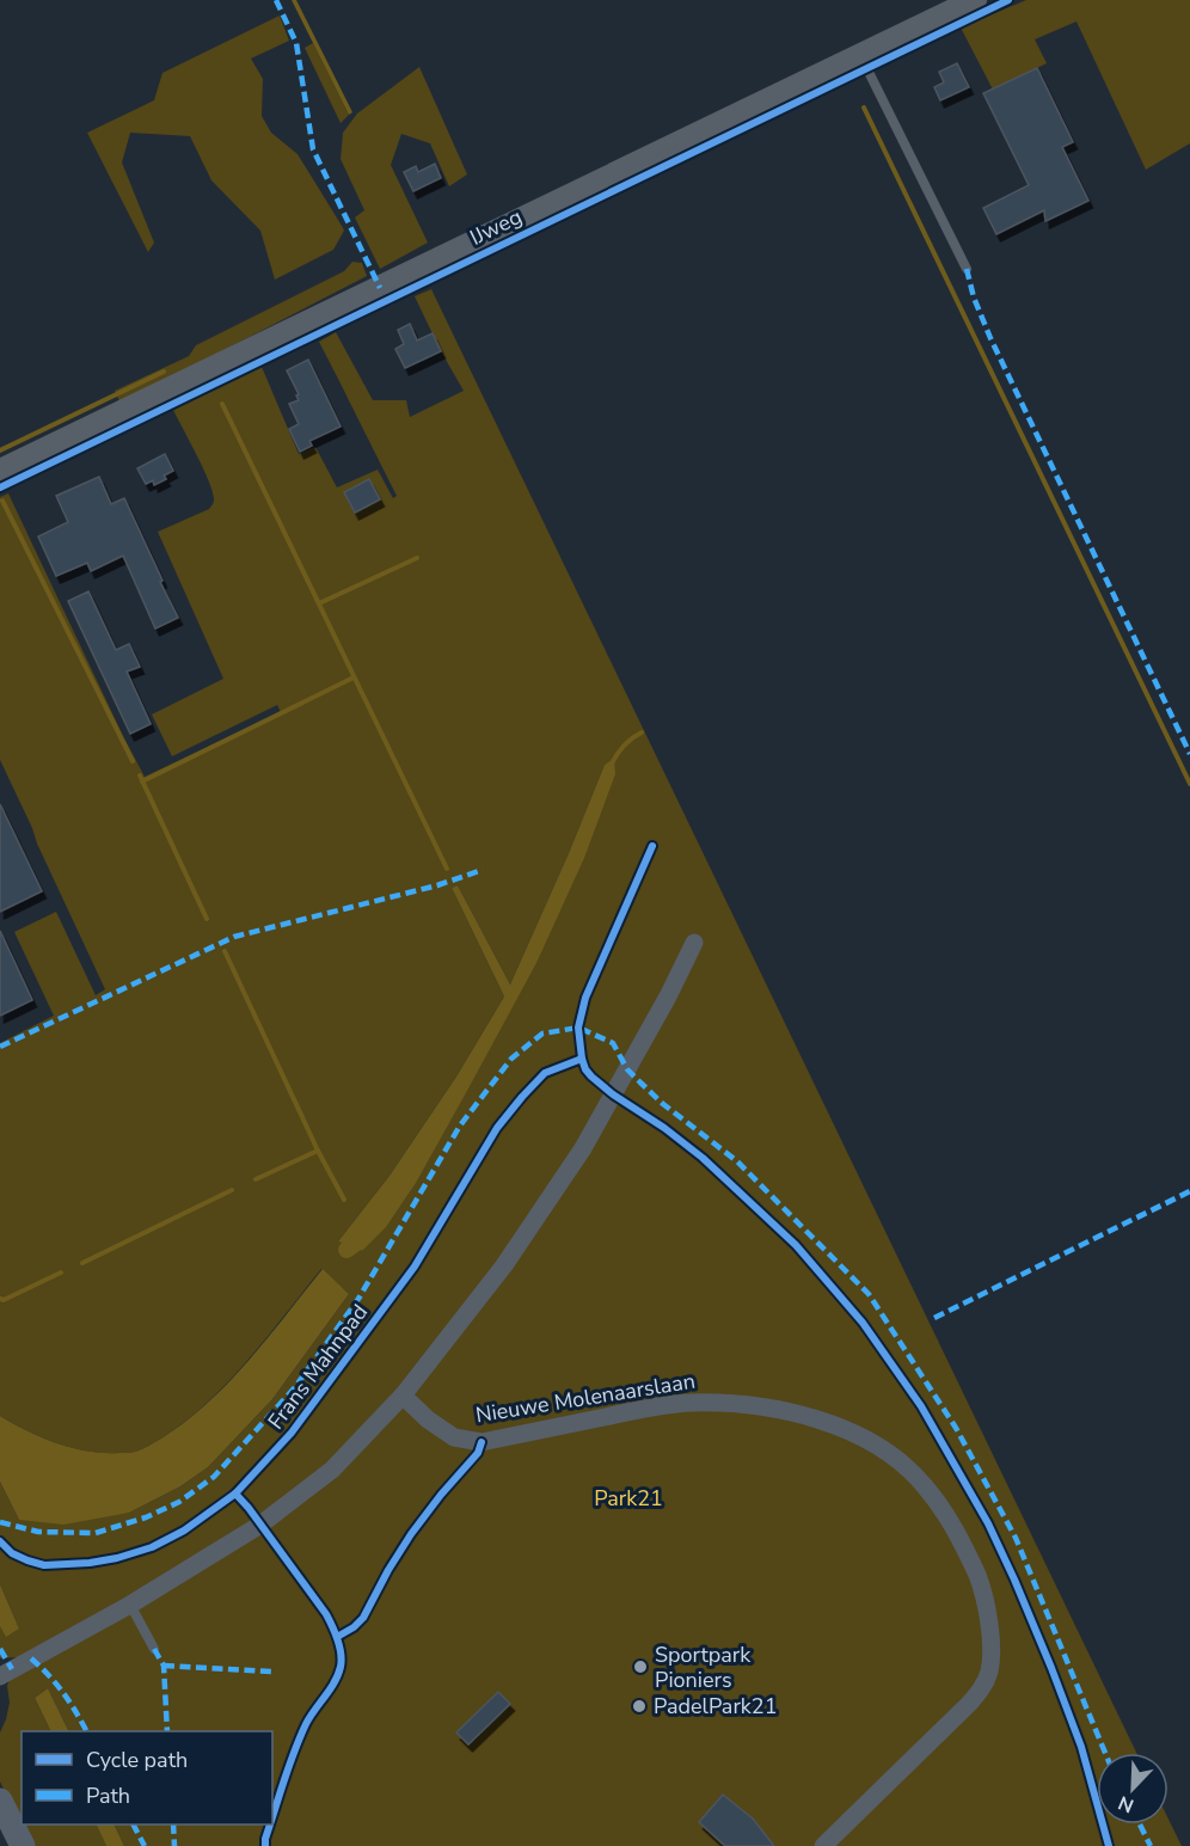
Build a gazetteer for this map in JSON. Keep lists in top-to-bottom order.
{
  "streets": {
    "street": ["IJweg", "Nieuwe Molenaarslaan"],
    "cycle path": ["Frans Mahnpad"]
  },
  "parks": ["Park21"],
  "places": ["Sportpark Pioniers", "PadelPark21"],
  "legend": ["Cycle path", "Path"],
  "north": "bottom left"
}
